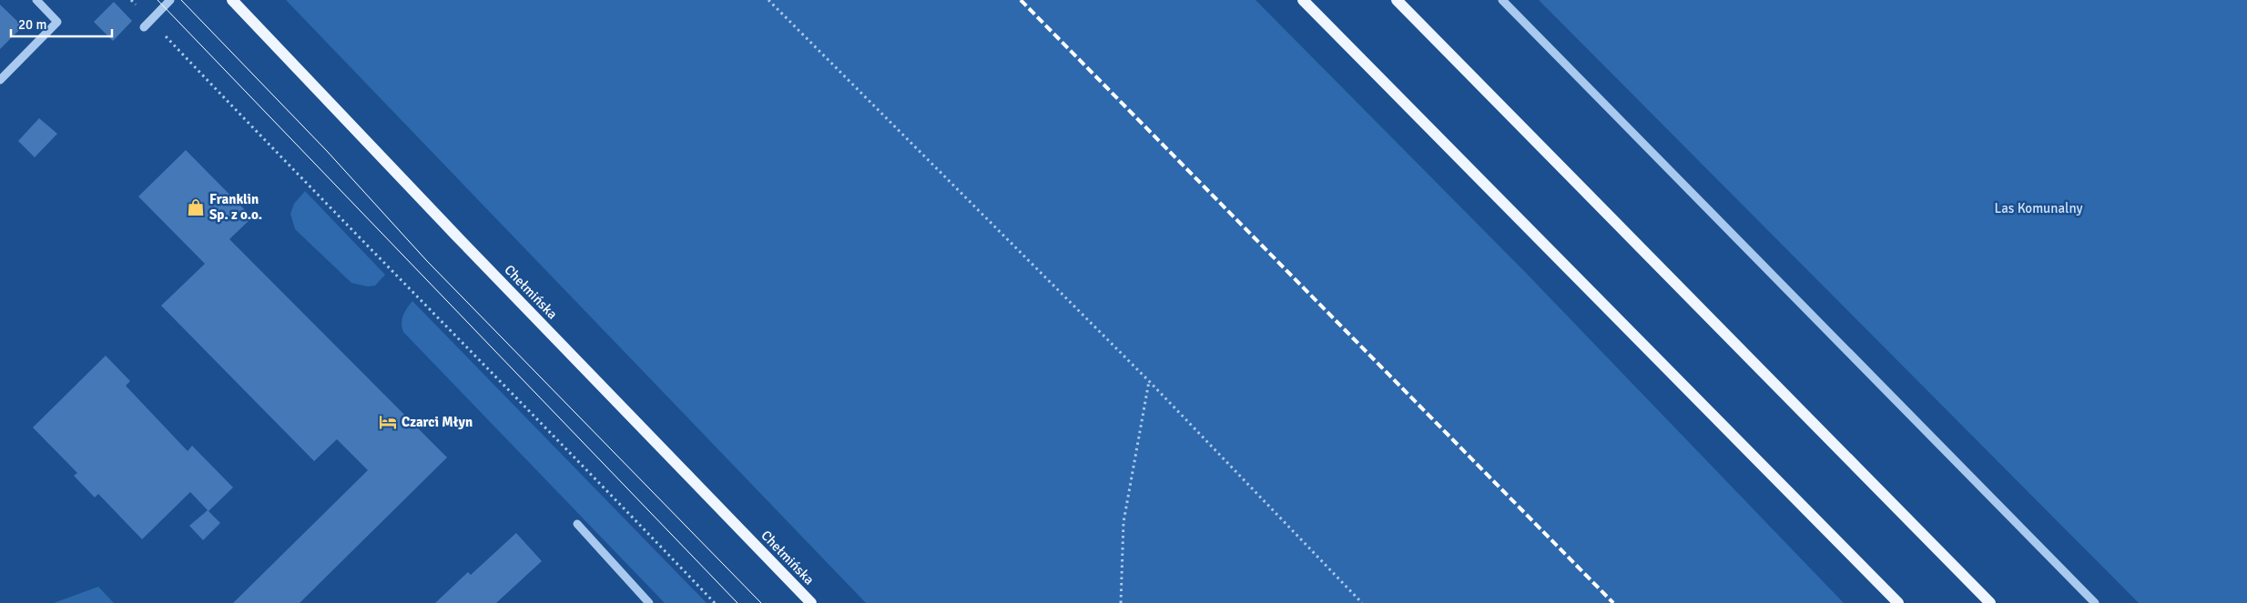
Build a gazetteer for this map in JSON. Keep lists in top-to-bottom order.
{
  "streets": {
    "main road": ["Chełmińska"]
  },
  "parks": ["Las Komunalny"],
  "places": {
    "shop": ["Franklin Sp. z o.o."],
    "hotel": ["Czarci Młyn"]
  },
  "scale_bar": "20 m"
}
